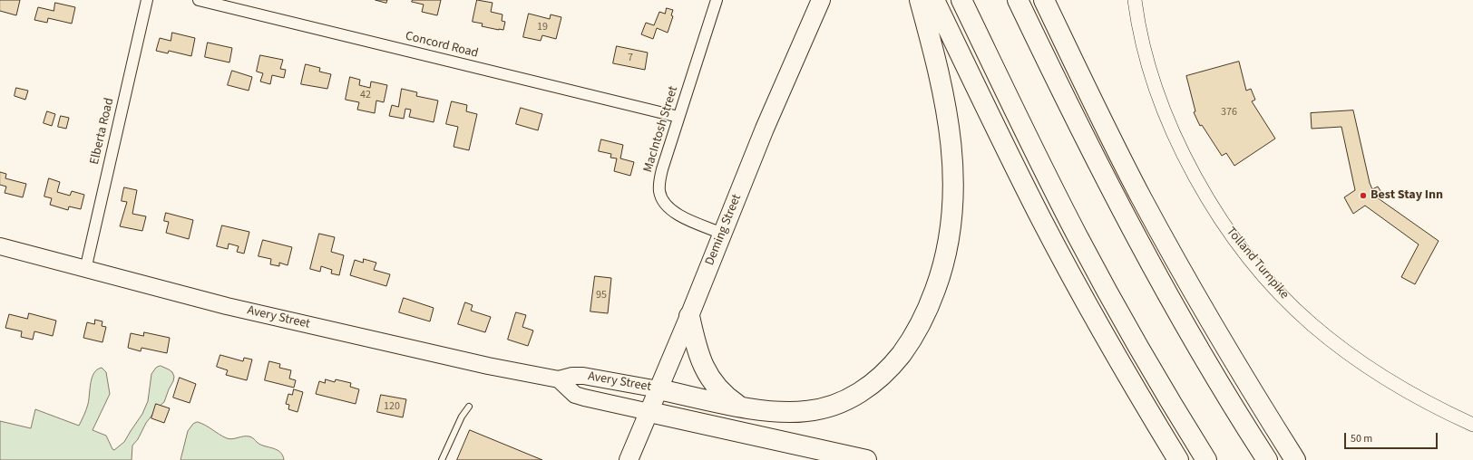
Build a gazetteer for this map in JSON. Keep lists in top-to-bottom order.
{
  "streets": {
    "main road": ["Deming Street", "Avery Street"],
    "street": [
      "Concord Road",
      "MacIntosh Street",
      "Elberta Road",
      "Tolland Turnpike"
    ]
  },
  "crossings": [
    ["Concord Road", "MacIntosh Street"],
    ["MacIntosh Street", "Deming Street"],
    ["Elberta Road", "Avery Street"],
    ["Deming Street", "Avery Street"]
  ],
  "places": ["Best Stay Inn"],
  "house_numbers": [
    "19",
    "7",
    "42",
    "376",
    "95",
    "120"
  ],
  "scale_bar": "50 m"
}
